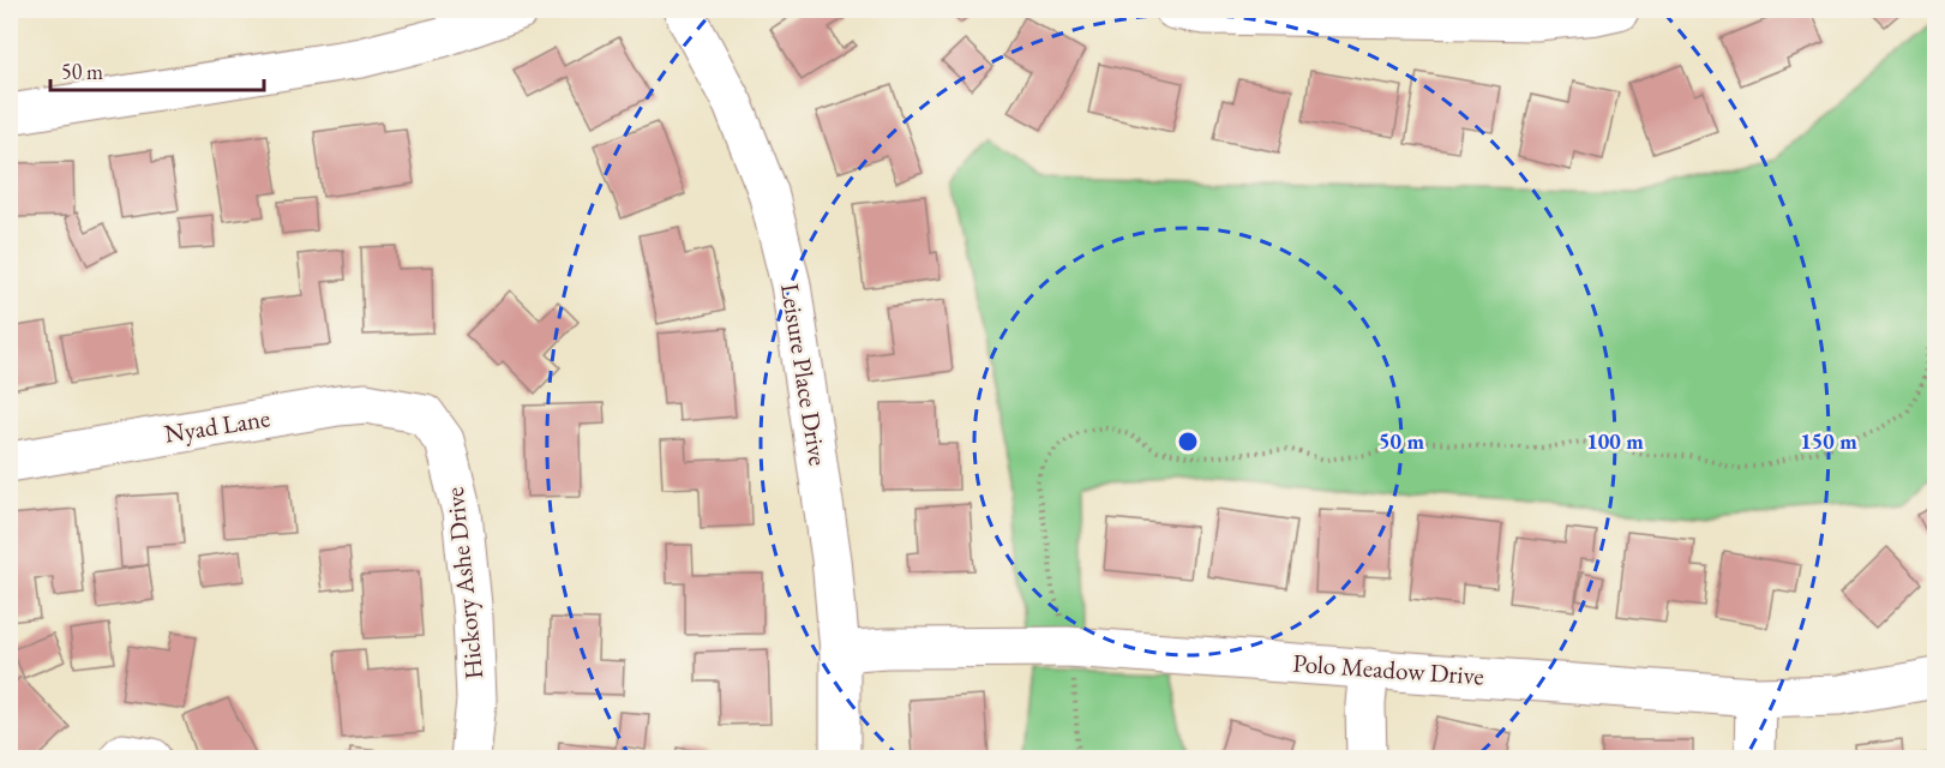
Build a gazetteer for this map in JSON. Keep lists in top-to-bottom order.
{
  "streets": {
    "street": [
      "Leisure Place Drive",
      "Nyad Lane",
      "Hickory Ashe Drive",
      "Polo Meadow Drive"
    ]
  },
  "crossings": [
    ["Leisure Place Drive", "Polo Meadow Drive"],
    ["Nyad Lane", "Hickory Ashe Drive"]
  ],
  "scale_bar": "50 m",
  "rings": ["50 m", "100 m", "150 m"]
}
